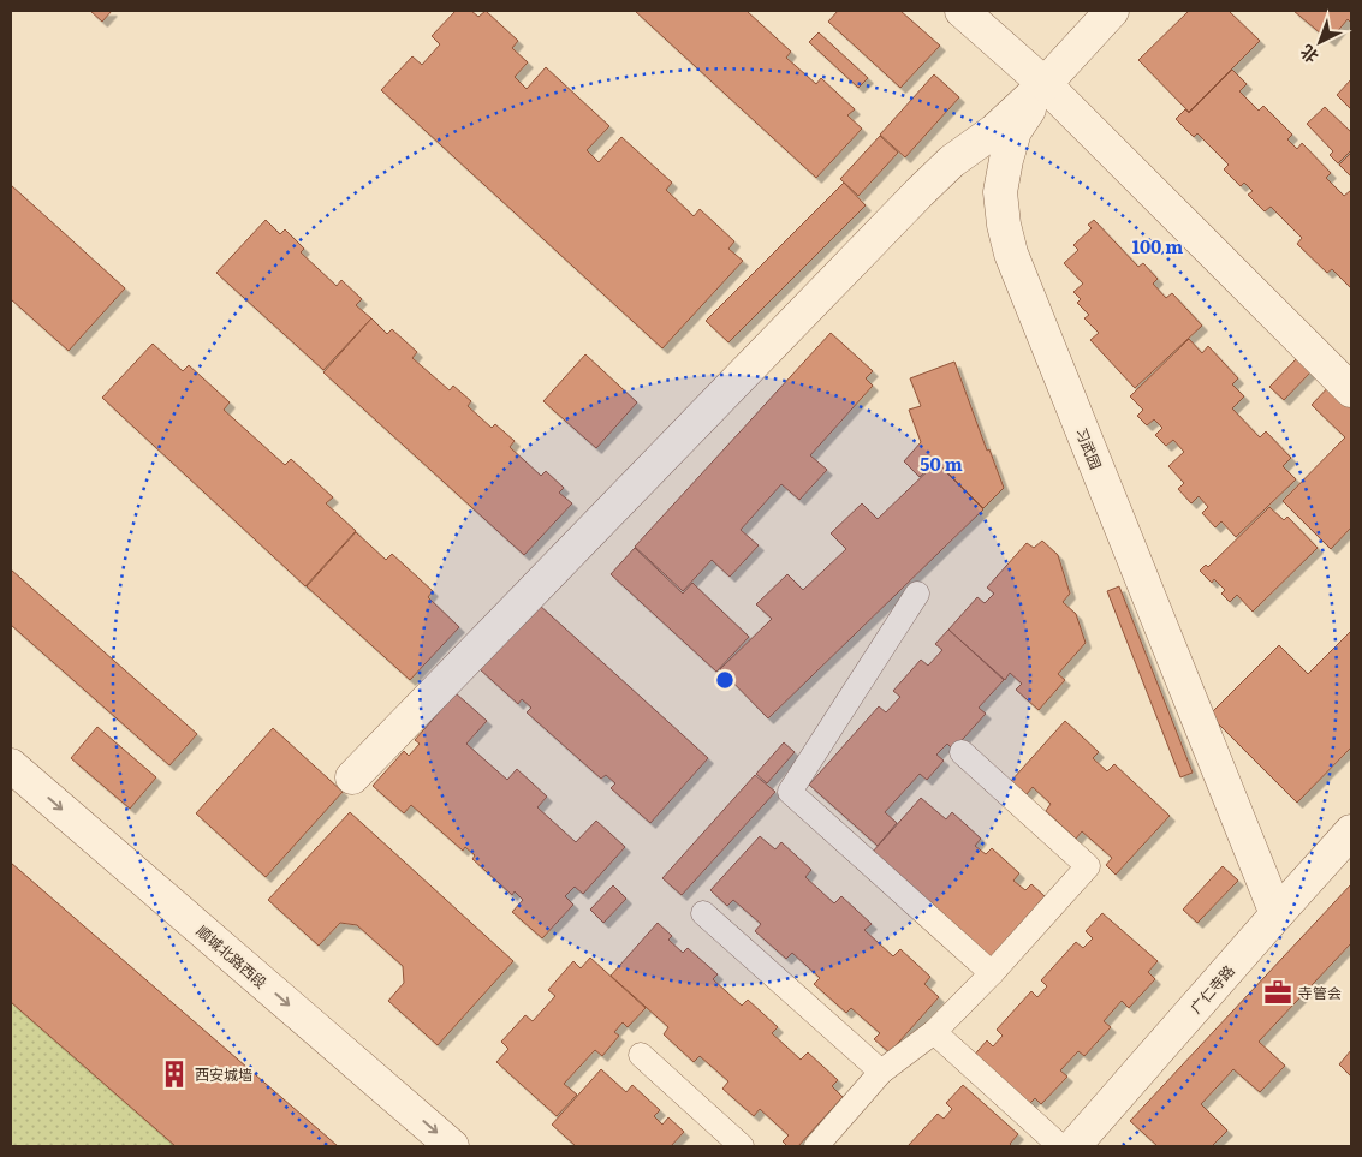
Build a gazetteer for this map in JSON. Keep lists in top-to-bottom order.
{
  "streets": {
    "street": ["习武园", "顺城北路西段", "广仁寺路"]
  },
  "crossings": [
    ["习武园", "广仁寺路"]
  ],
  "one_way": ["顺城北路西段"],
  "places": {
    "office": ["寺管会"],
    "building": ["西安城墙"]
  },
  "north": "bottom left",
  "rings": ["100 m", "50 m"]
}
